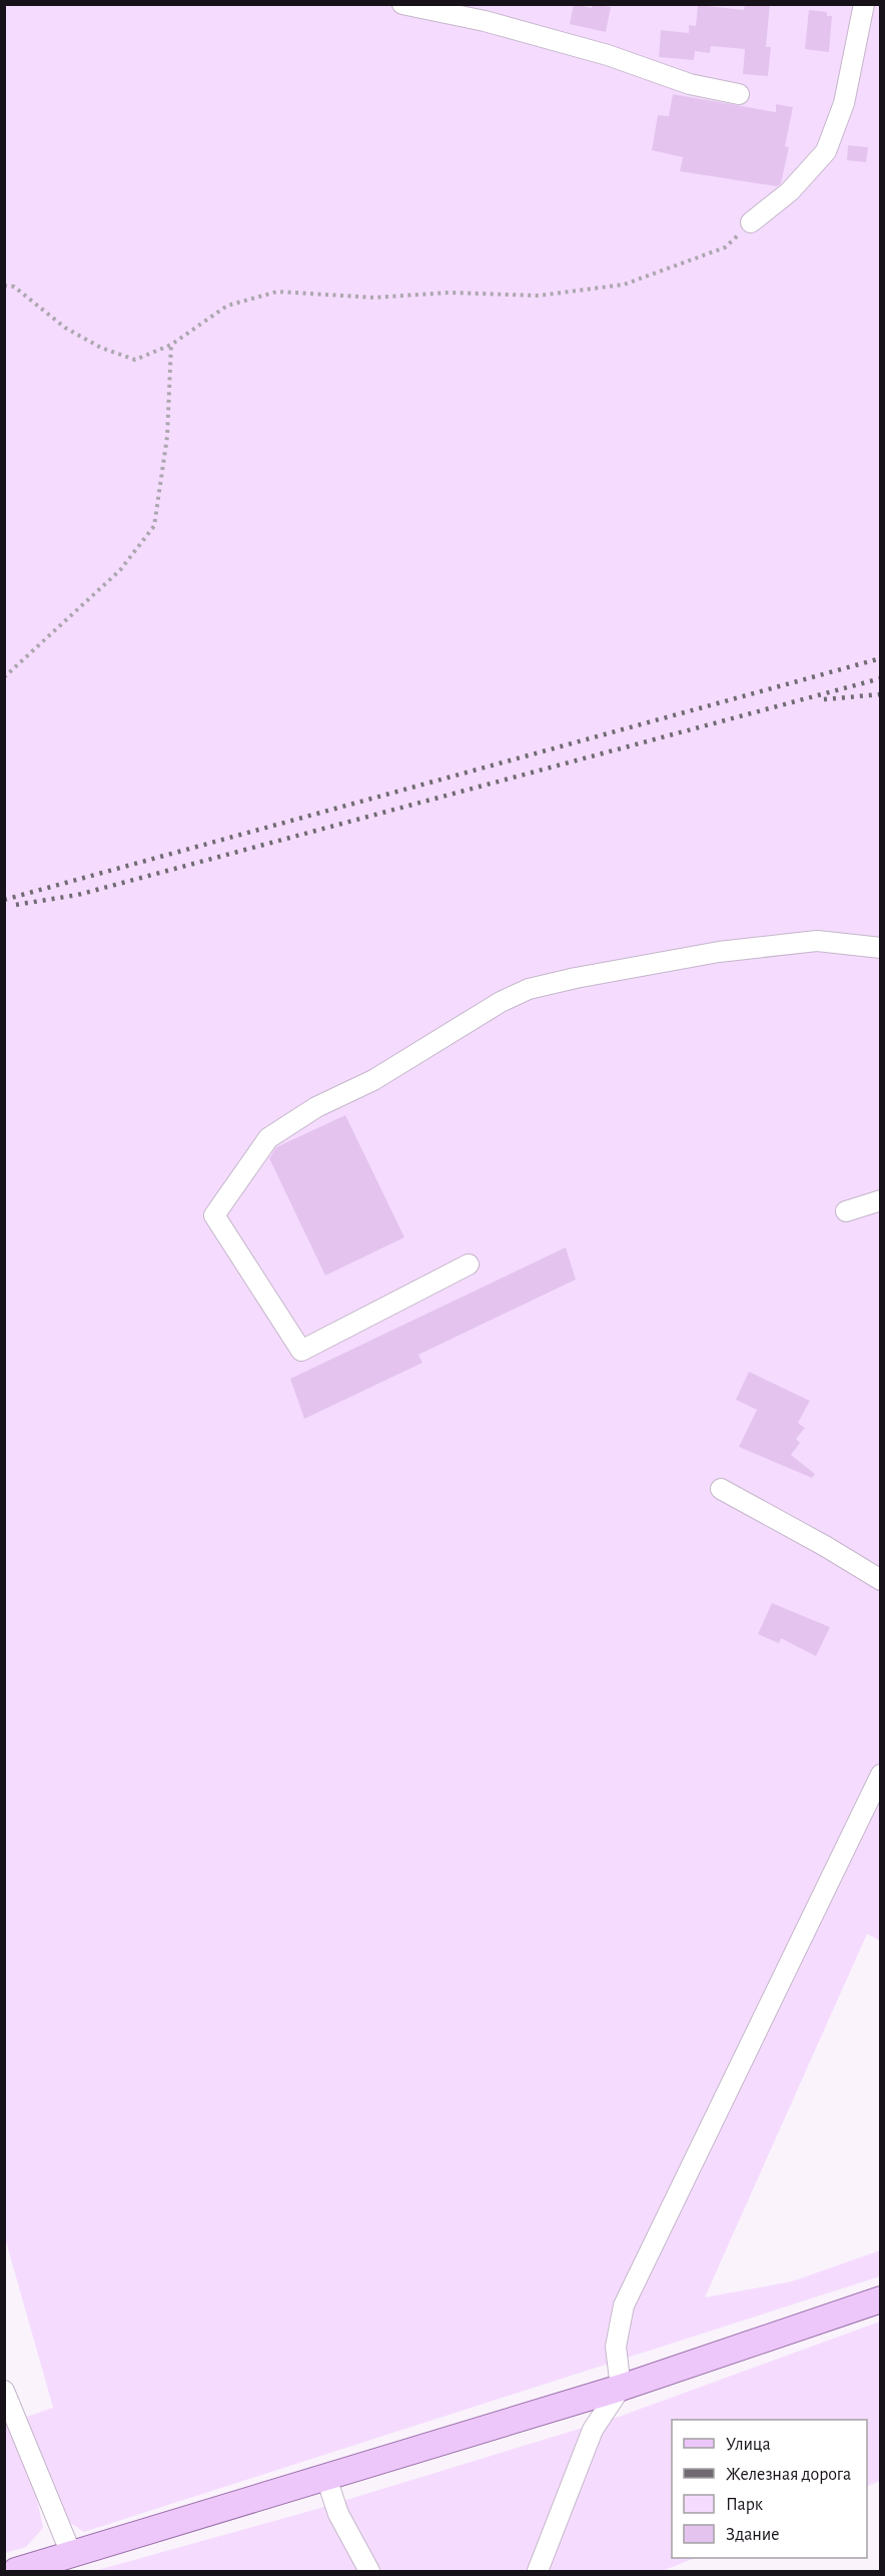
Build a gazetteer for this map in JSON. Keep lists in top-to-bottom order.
{
  "legend": [
    "Улица",
    "Железная дорога",
    "Парк",
    "Здание"
  ]
}
